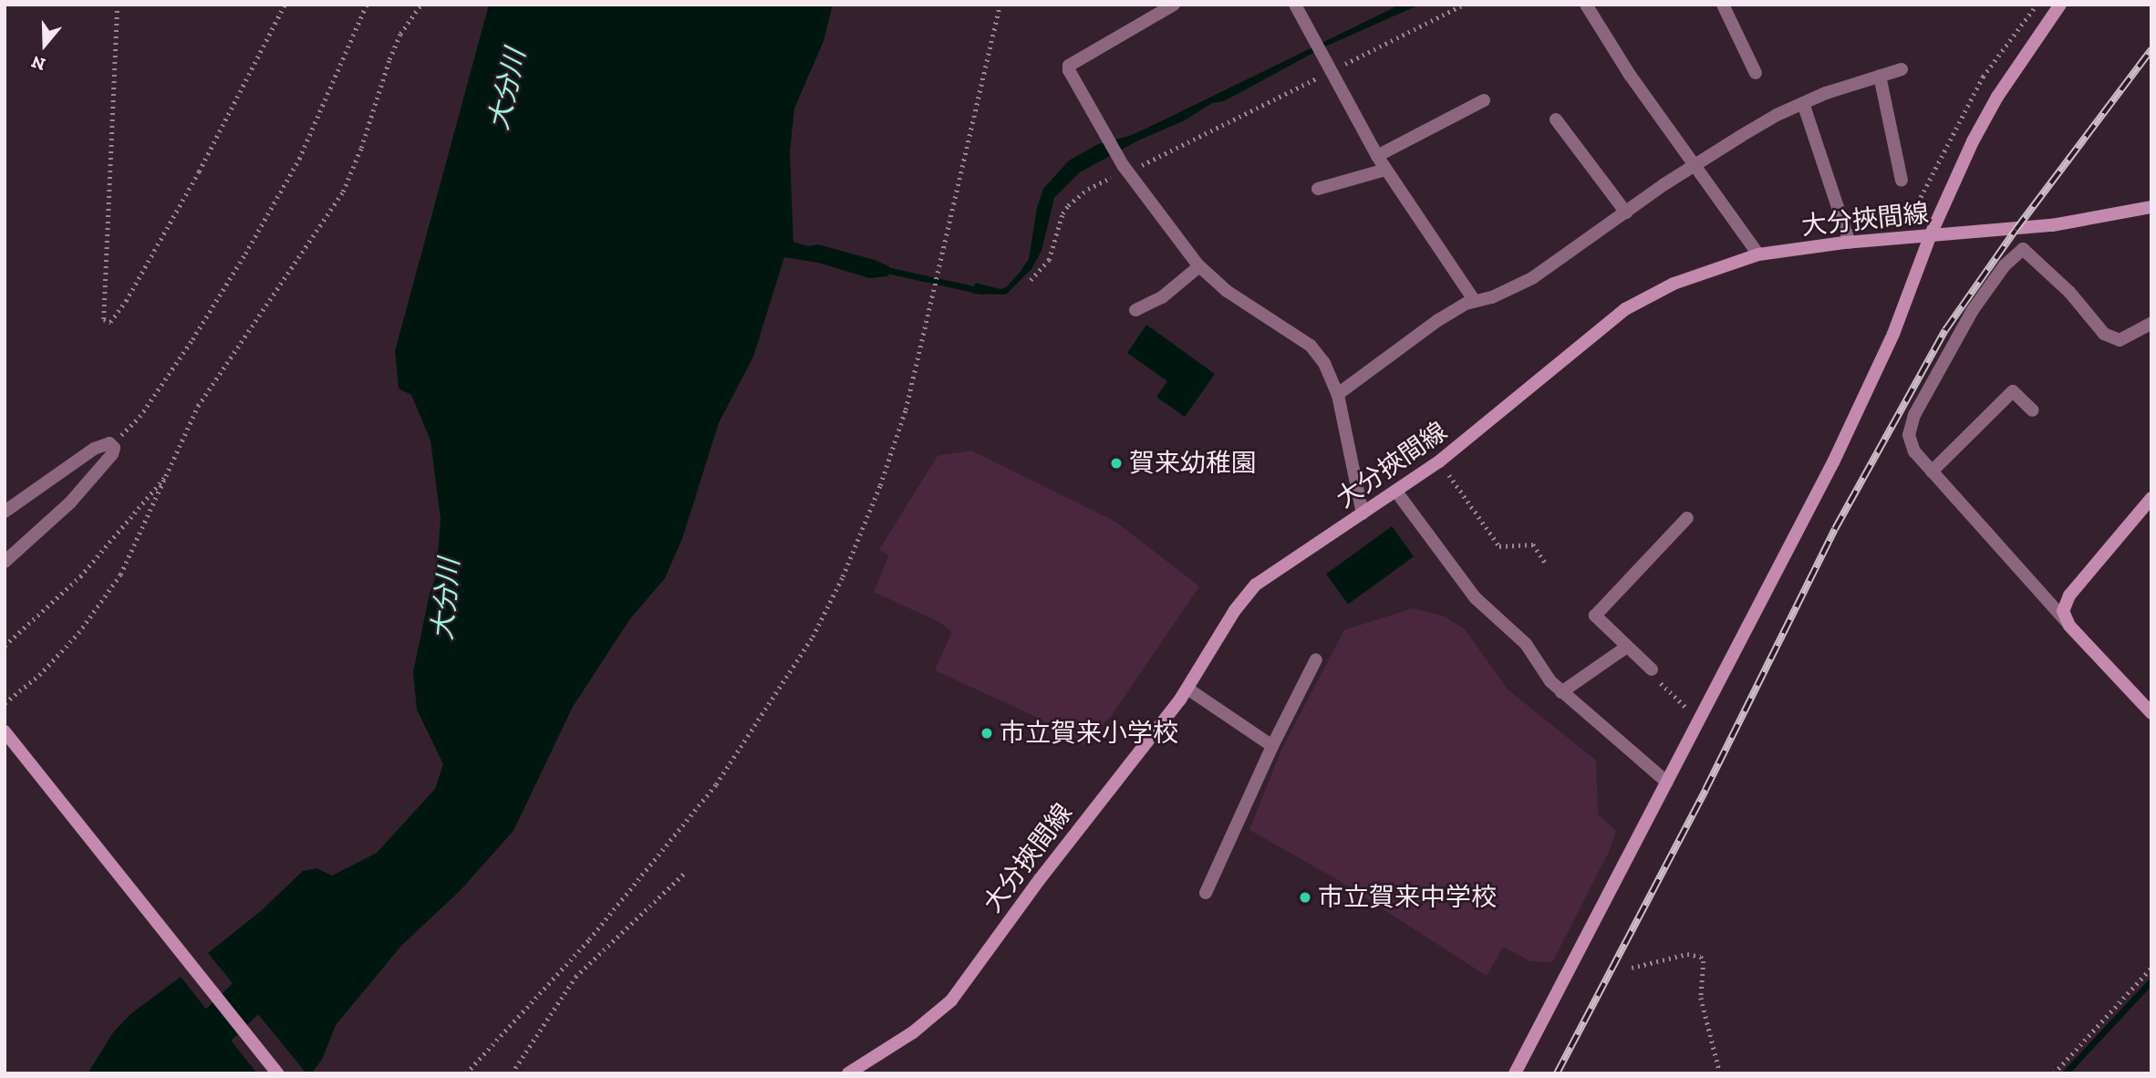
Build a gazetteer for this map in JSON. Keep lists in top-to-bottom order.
{
  "streets": {
    "street": ["大分挾間線"]
  },
  "water": ["大分川"],
  "places": ["賀来幼稚園", "市立賀来小学校", "市立賀来中学校"],
  "north": "bottom"
}
